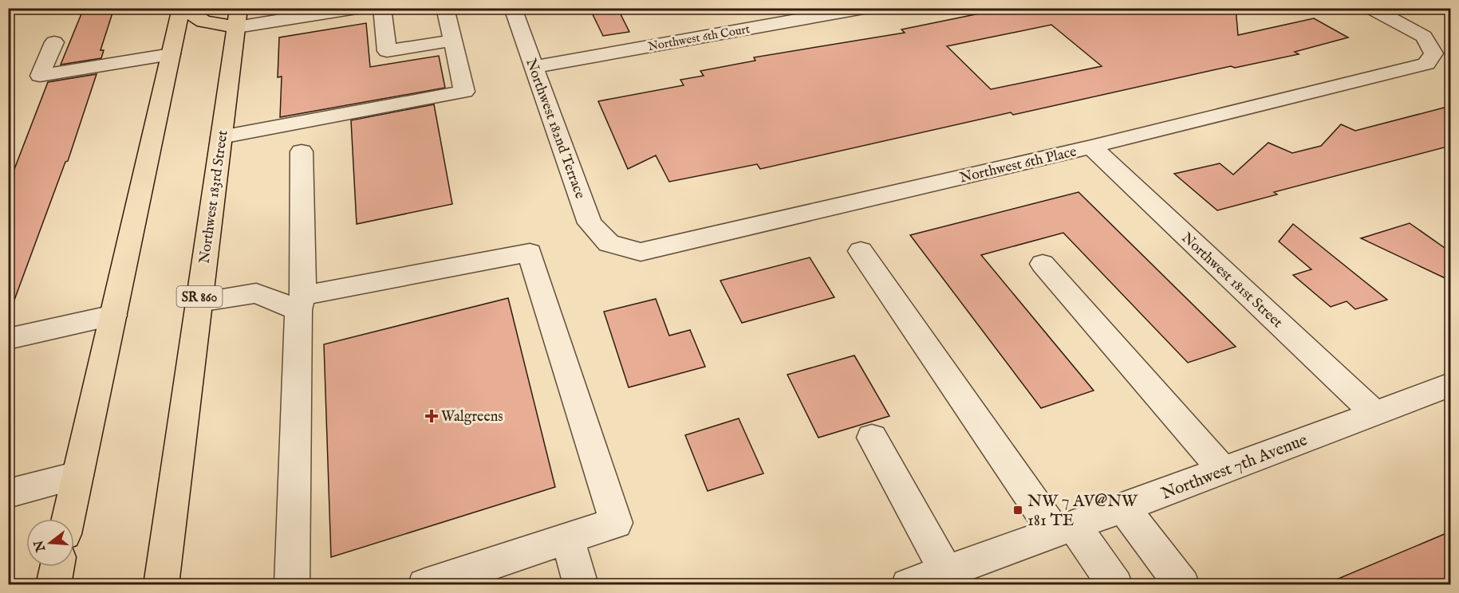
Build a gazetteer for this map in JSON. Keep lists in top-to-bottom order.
{
  "streets": {
    "main road": ["Northwest 183rd Street", "SR 860"],
    "street": [
      "Northwest 6th Court",
      "Northwest 182nd Terrace",
      "Northwest 6th Place",
      "Northwest 181st Street",
      "Northwest 7th Avenue"
    ]
  },
  "crossings": [
    ["Northwest 6th Court", "Northwest 182nd Terrace"],
    ["Northwest 182nd Terrace", "Northwest 6th Place"],
    ["Northwest 6th Place", "Northwest 181st Street"],
    ["Northwest 181st Street", "Northwest 7th Avenue"]
  ],
  "places": {
    "health": ["Walgreens"],
    "transit": ["NW 7 AV@NW 181 TE"]
  },
  "north": "left"
}
